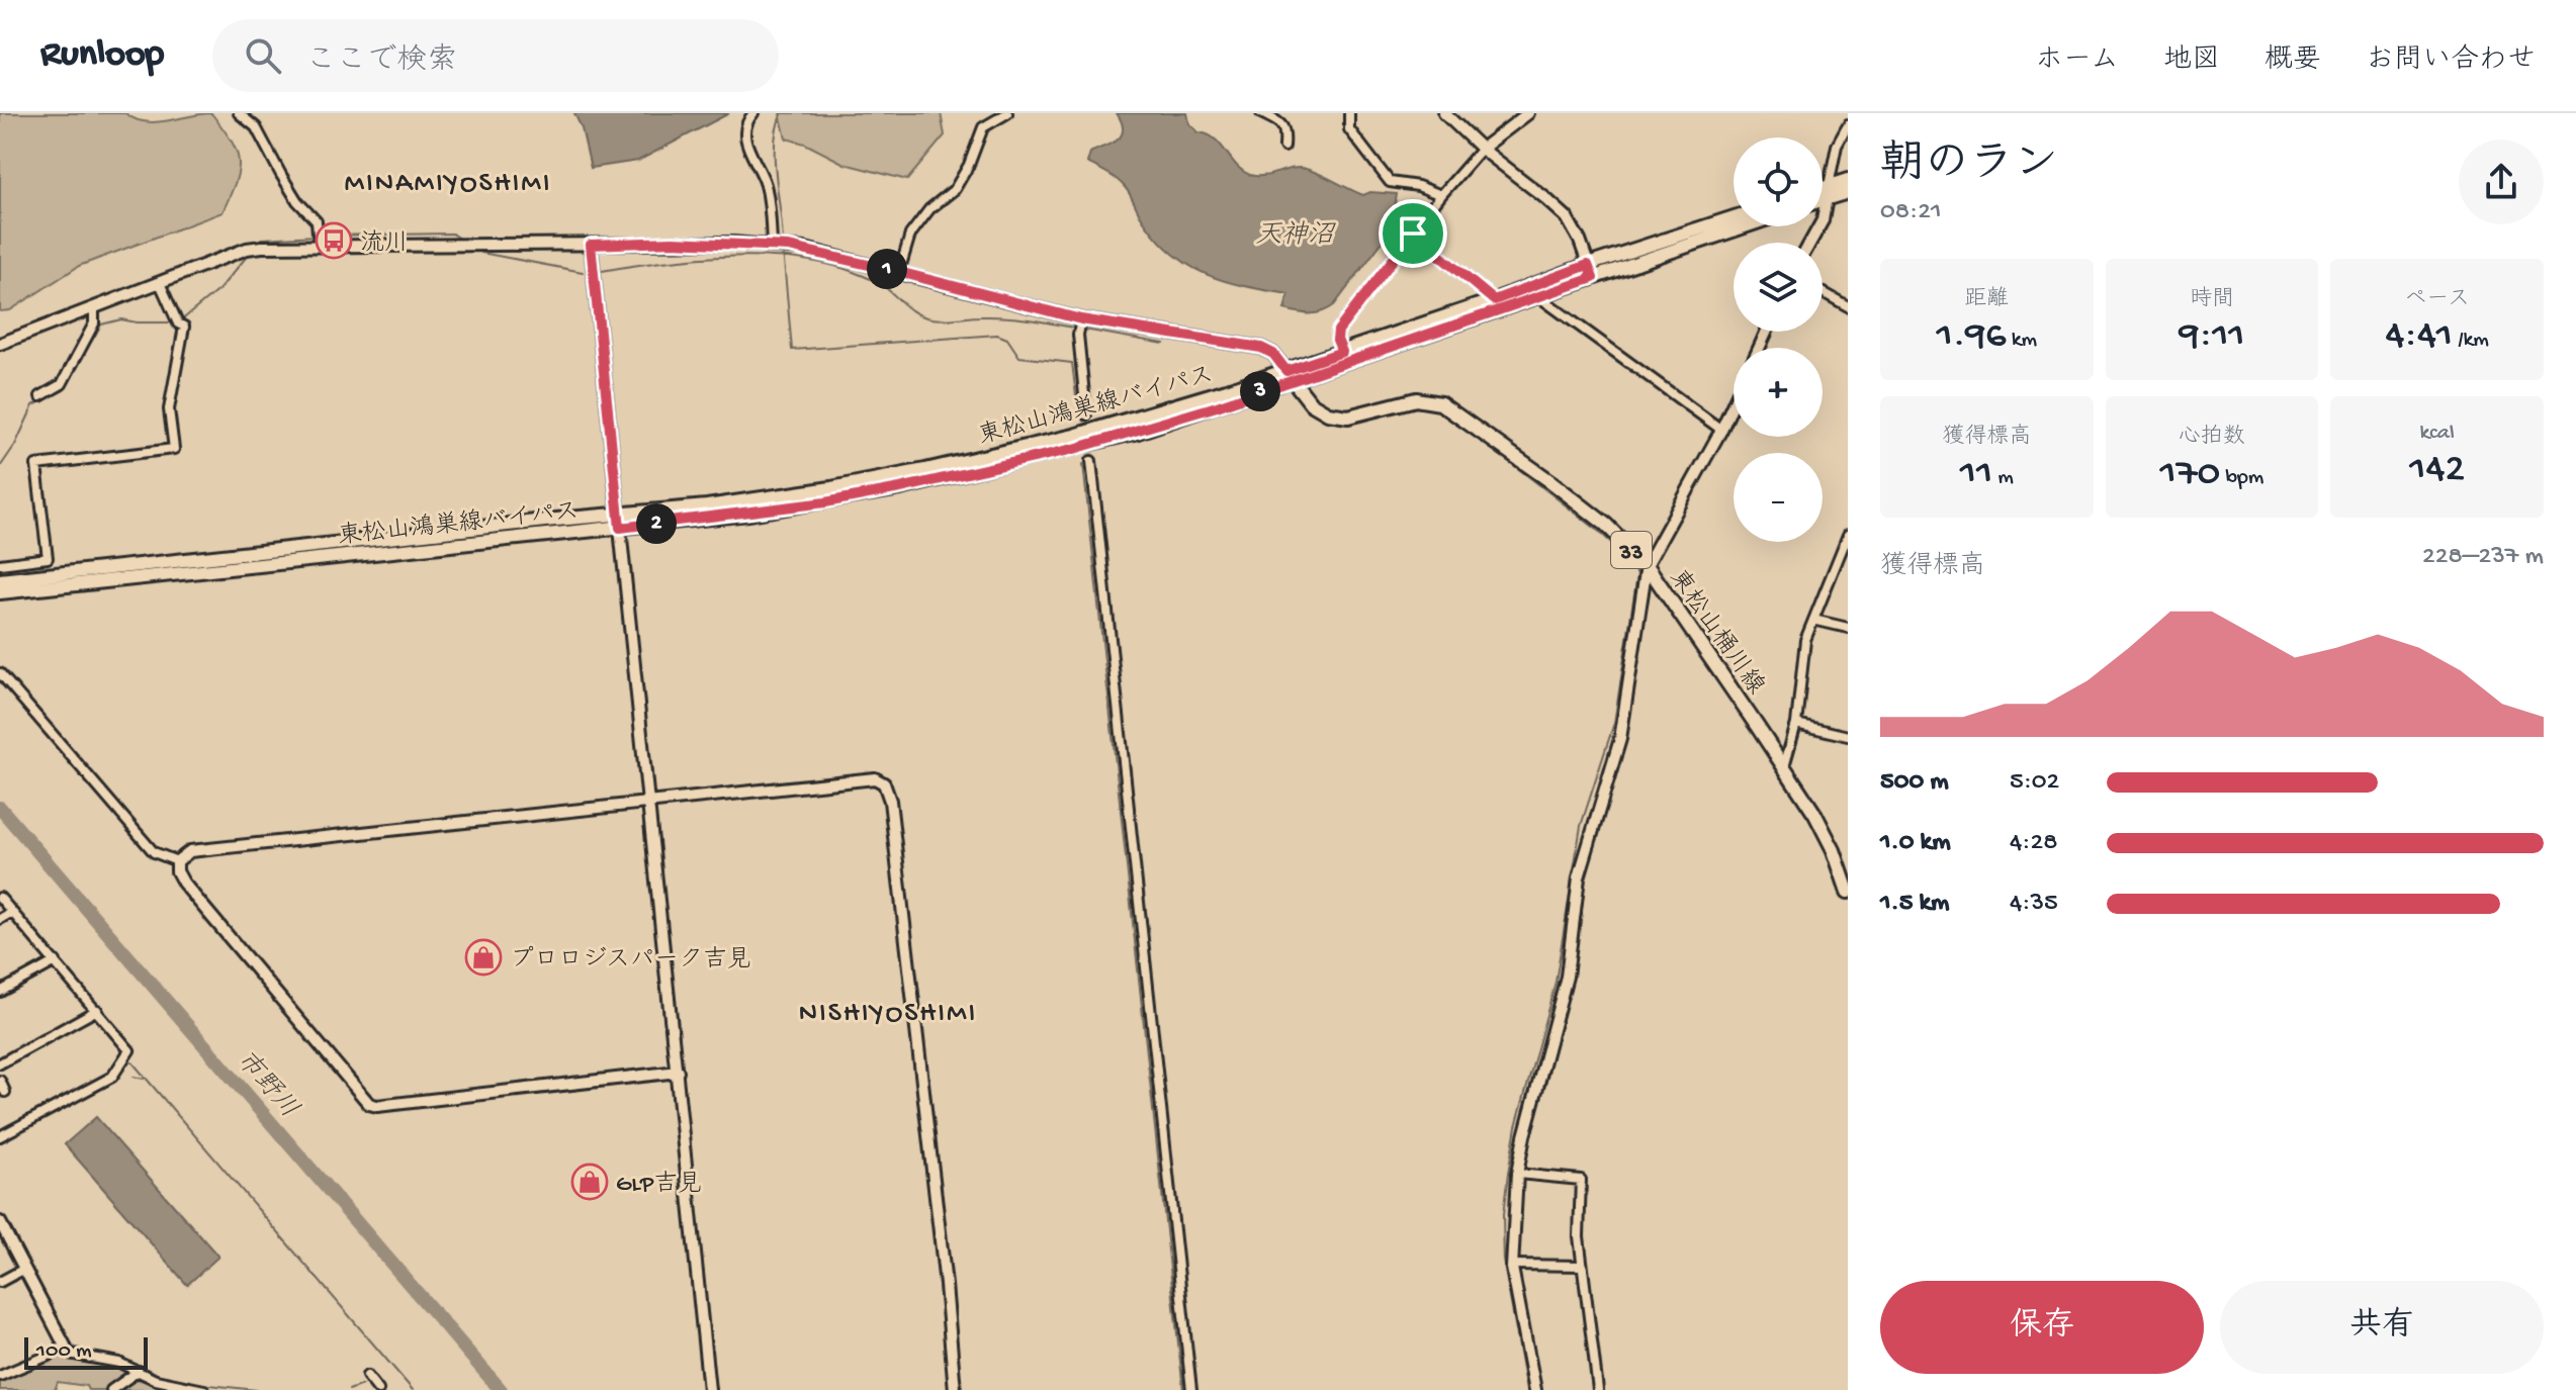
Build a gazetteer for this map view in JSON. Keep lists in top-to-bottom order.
{
  "streets": {
    "main road": ["東松山鴻巣線バイパス", "33", "東松山桶川線"]
  },
  "crossings": [
    ["東松山鴻巣線バイパス", "東松山桶川線"]
  ],
  "districts": ["MINAMIYOSHIMI", "NISHIYOSHIMI"],
  "water": ["天神沼", "市野川"],
  "places": {
    "bus stop": ["流川"],
    "shop": ["プロロジスパーク吉見", "GLP吉見"]
  },
  "scale_bar": "100 m",
  "page": {
    "header": "Runloop",
    "search": "ここで検索",
    "nav": [
      "ホーム",
      "地図",
      "概要",
      "お問い合わせ"
    ],
    "heading": ["朝のラン", "08:21"],
    "map_buttons": ["+", "−"],
    "pins": ["1", "3", "2"],
    "stats": [
      ["距離", "1.96 km"],
      ["時間", "9:11"],
      ["ペース", "4:41 /km"],
      ["獲得標高", "11 m"],
      ["心拍数", "170 bpm"],
      ["kcal", "142"]
    ],
    "chart": ["獲得標高", "228–237 m"],
    "list": [
      {
        "name": "500 m",
        "note": "5:02"
      },
      {
        "name": "1.0 km",
        "note": "4:28"
      },
      {
        "name": "1.5 km",
        "note": "4:35"
      }
    ],
    "buttons": ["保存", "共有"],
    "scale": "100 m"
  }
}
